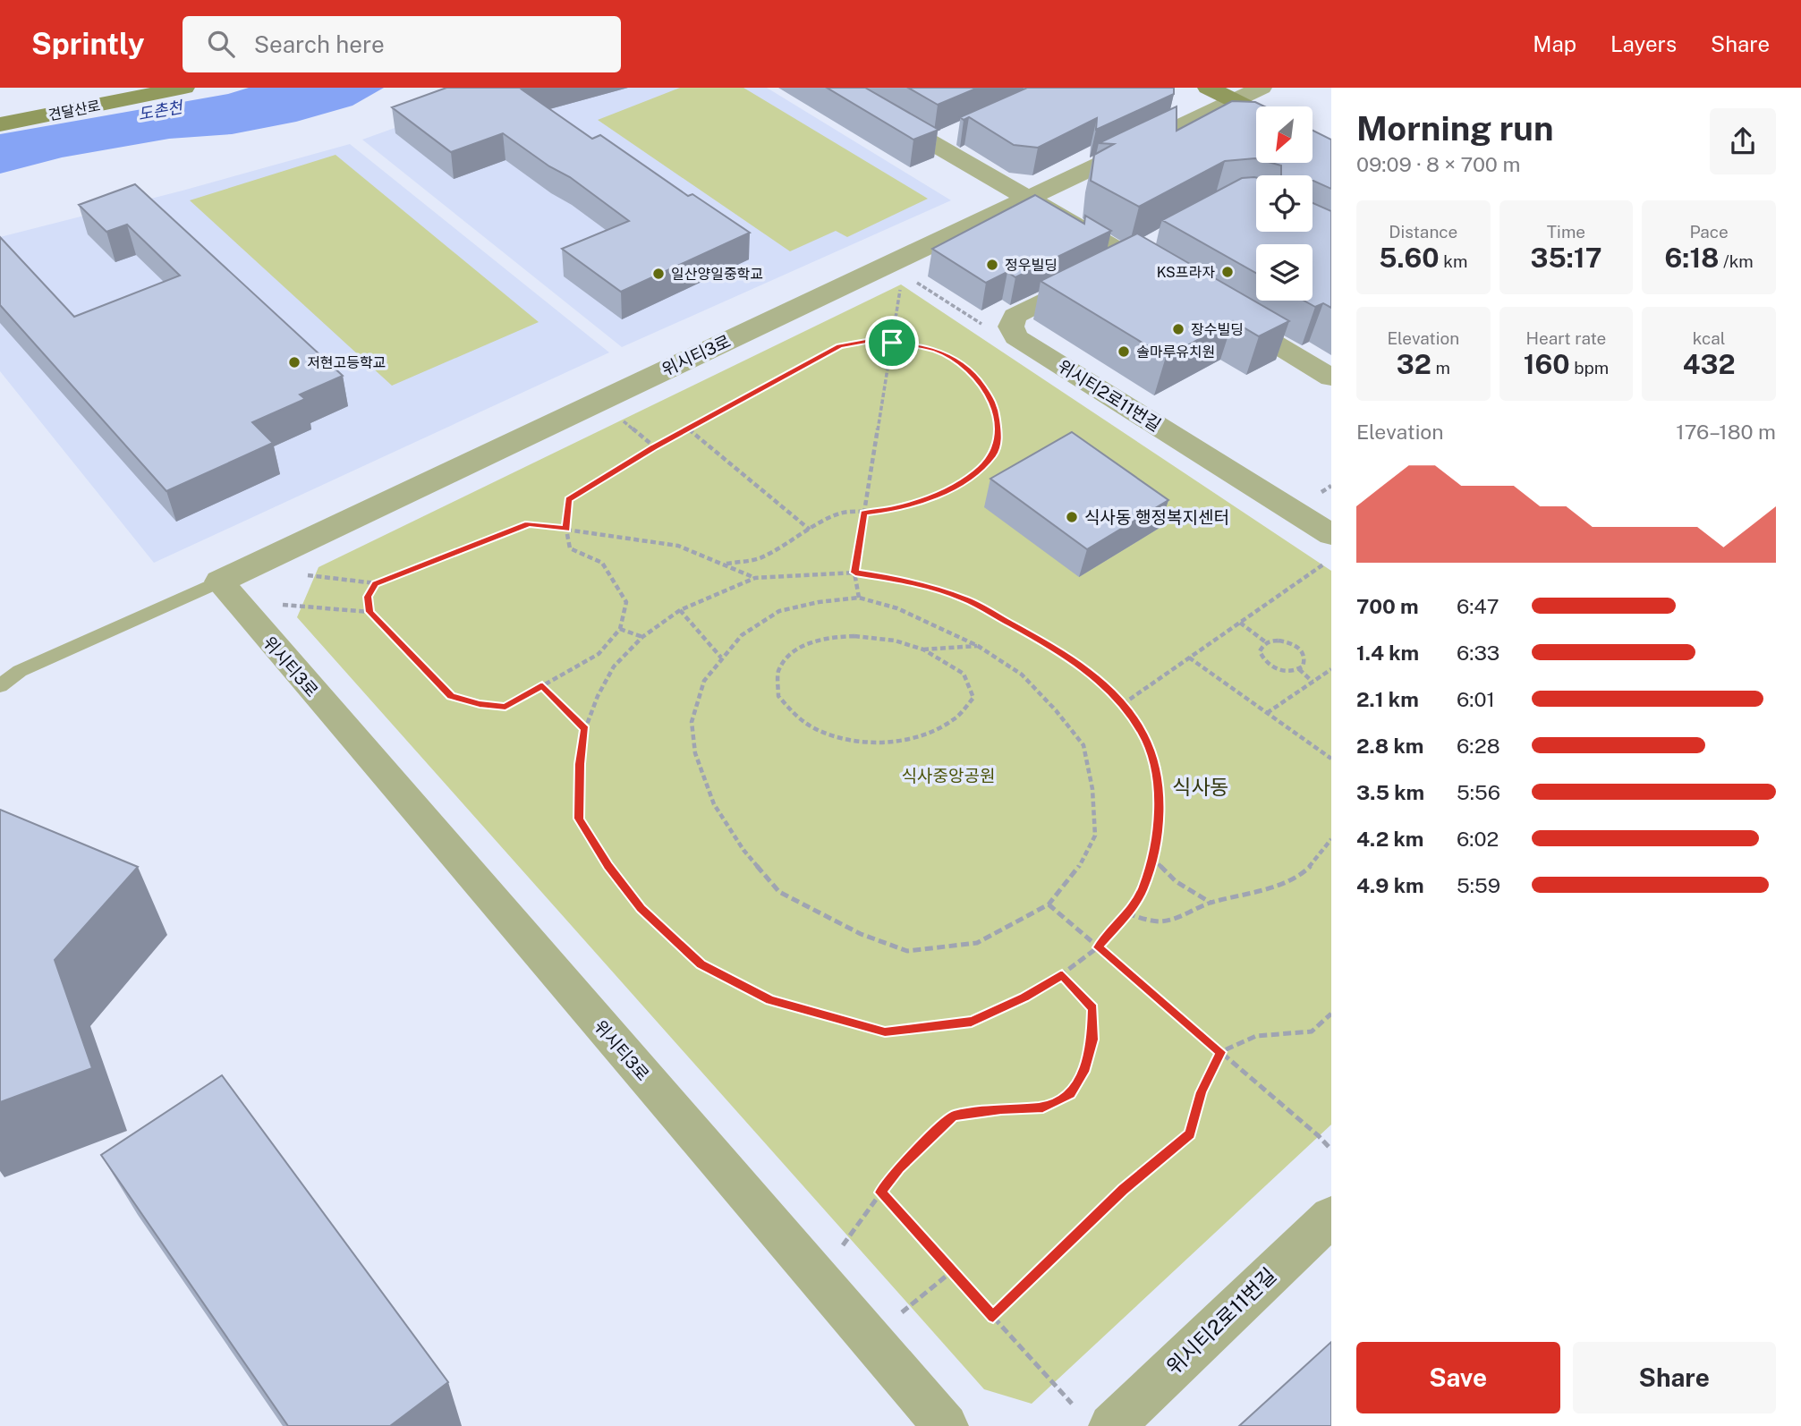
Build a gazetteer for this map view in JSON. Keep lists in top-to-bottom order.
{
  "streets": {
    "street": ["견달산로", "위시티3로", "위시티2로11번길"]
  },
  "districts": ["식사동"],
  "water": ["도촌천"],
  "parks": ["식사중앙공원"],
  "places": [
    "정우빌딩",
    "KS프라자",
    "일산양일중학교",
    "장수빌딩",
    "솔마루유치원",
    "저현고등학교",
    "식사동 행정복지센터"
  ],
  "north": "bottom left",
  "page": {
    "header": "Sprintly",
    "search": "Search here",
    "nav": ["Map", "Layers", "Share"],
    "heading": ["Morning run", "09:09 · 8 × 700 m"],
    "stats": [
      ["Distance", "5.60 km"],
      ["Time", "35:17"],
      ["Pace", "6:18 /km"],
      ["Elevation", "32 m"],
      ["Heart rate", "160 bpm"],
      ["kcal", "432"]
    ],
    "chart": ["Elevation", "176–180 m"],
    "list": [
      {
        "name": "700 m",
        "note": "6:47"
      },
      {
        "name": "1.4 km",
        "note": "6:33"
      },
      {
        "name": "2.1 km",
        "note": "6:01"
      },
      {
        "name": "2.8 km",
        "note": "6:28"
      },
      {
        "name": "3.5 km",
        "note": "5:56"
      },
      {
        "name": "4.2 km",
        "note": "6:02"
      },
      {
        "name": "4.9 km",
        "note": "5:59"
      }
    ],
    "buttons": ["Save", "Share"]
  }
}
